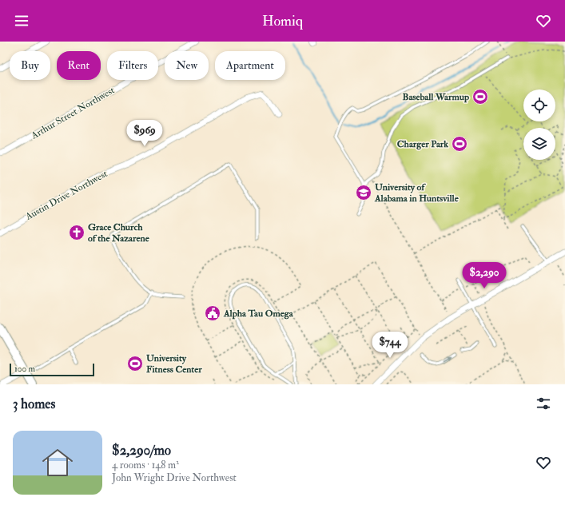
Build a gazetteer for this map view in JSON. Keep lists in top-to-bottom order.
{
  "streets": {
    "street": ["Arthur Street Northwest", "Austin Drive Northwest"]
  },
  "places": {
    "sports": ["Baseball Warmup", "Charger Park", "University Fitness Center"],
    "school or university": ["University of Alabama in Huntsville"],
    "church": ["Grace Church of the Nazarene"],
    "public building": ["Alpha Tau Omega"]
  },
  "scale_bar": "100 m",
  "page": {
    "header": "Homiq",
    "chip": [
      "Buy",
      "Rent",
      "Filters",
      "New",
      "Apartment"
    ],
    "price": ["$969", "$2,290", "$744"],
    "scale": "100 m",
    "heading": "3 homes",
    "list": [
      {
        "name": "$2,290/mo",
        "note": "4 rooms · 148 m² · John Wright Drive Northwest"
      }
    ]
  }
}
